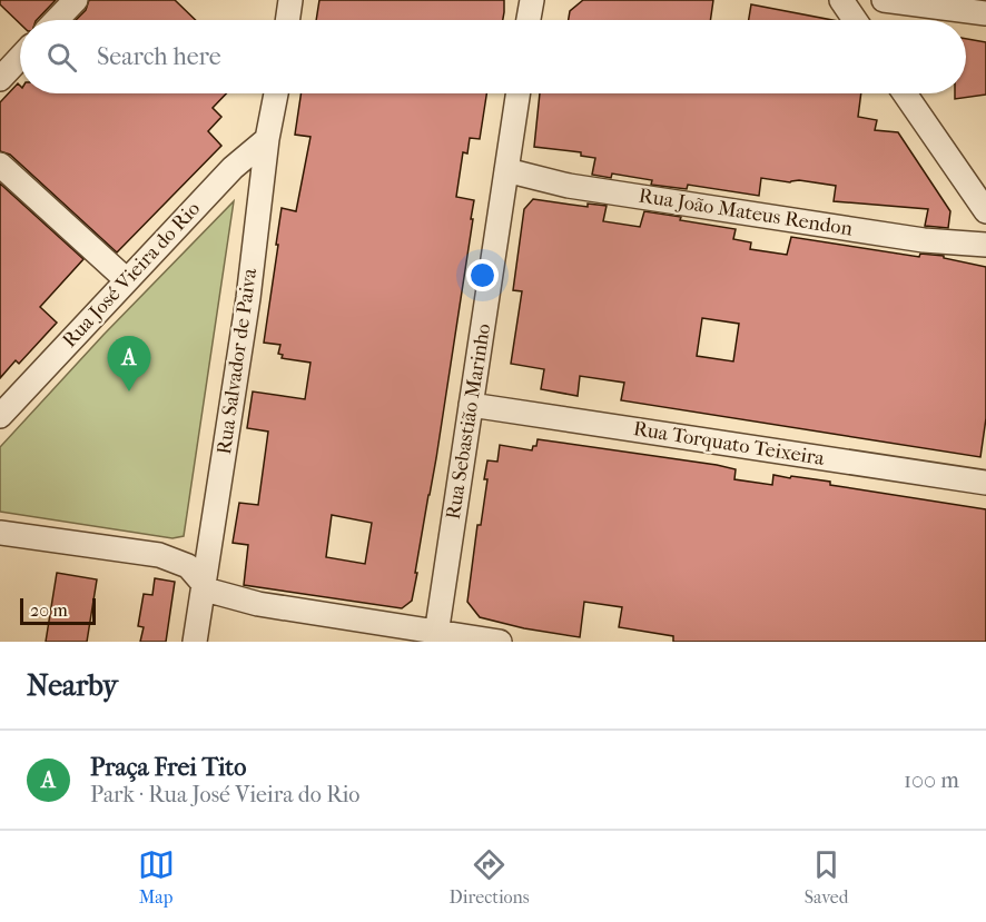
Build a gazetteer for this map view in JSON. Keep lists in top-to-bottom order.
{
  "streets": {
    "street": [
      "Rua João Mateus Rendon",
      "Rua José Vieira do Rio",
      "Rua Salvador de Paiva",
      "Rua Sebastião Marinho",
      "Rua Torquato Teixeira"
    ]
  },
  "crossings": [
    ["Rua João Mateus Rendon", "Rua Sebastião Marinho"],
    ["Rua José Vieira do Rio", "Rua Salvador de Paiva"],
    ["Rua Sebastião Marinho", "Rua Torquato Teixeira"]
  ],
  "scale_bar": "20 m",
  "page": {
    "search": "Search here",
    "pins": "A",
    "scale": "20 m",
    "heading": "Nearby",
    "list": [
      {
        "mark": "A",
        "name": "Praça Frei Tito",
        "note": "Park · Rua José Vieira do Rio",
        "value": "100 m"
      }
    ],
    "nav": ["Map", "Directions", "Saved"]
  }
}
